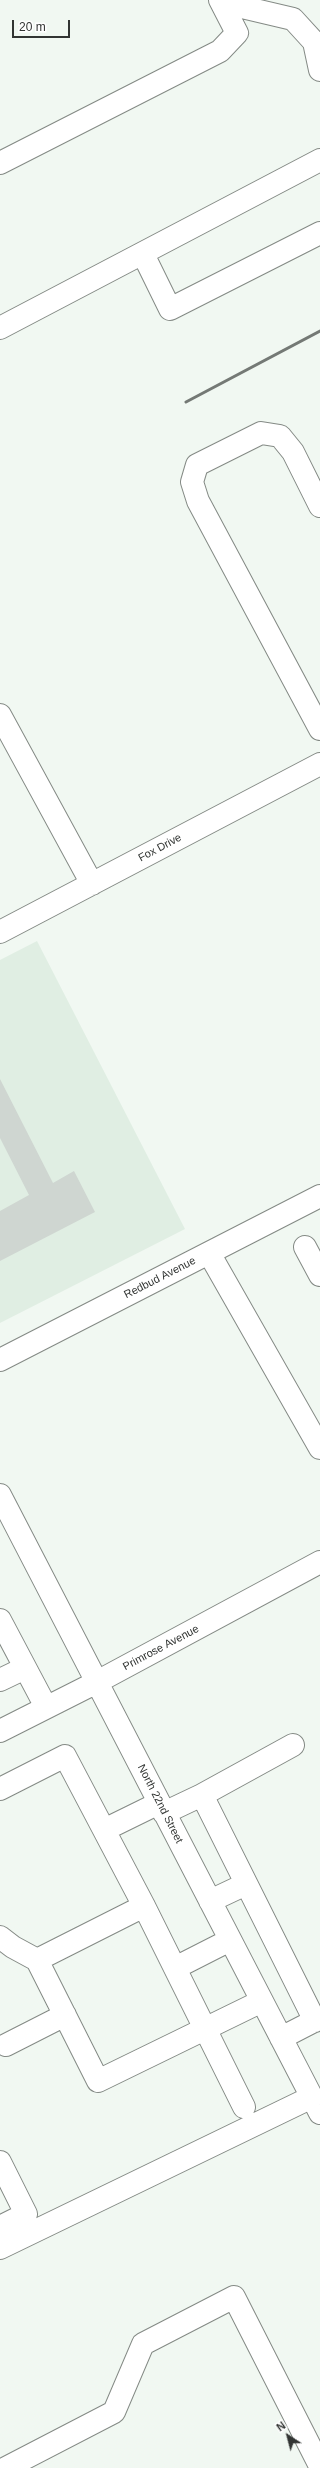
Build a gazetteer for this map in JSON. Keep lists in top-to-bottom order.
{
  "streets": {
    "street": [
      "Fox Drive",
      "Redbud Avenue",
      "Primrose Avenue",
      "North 22nd Street"
    ]
  },
  "crossings": [
    ["Primrose Avenue", "North 22nd Street"]
  ],
  "scale_bar": "20 m",
  "north": "top left"
}
